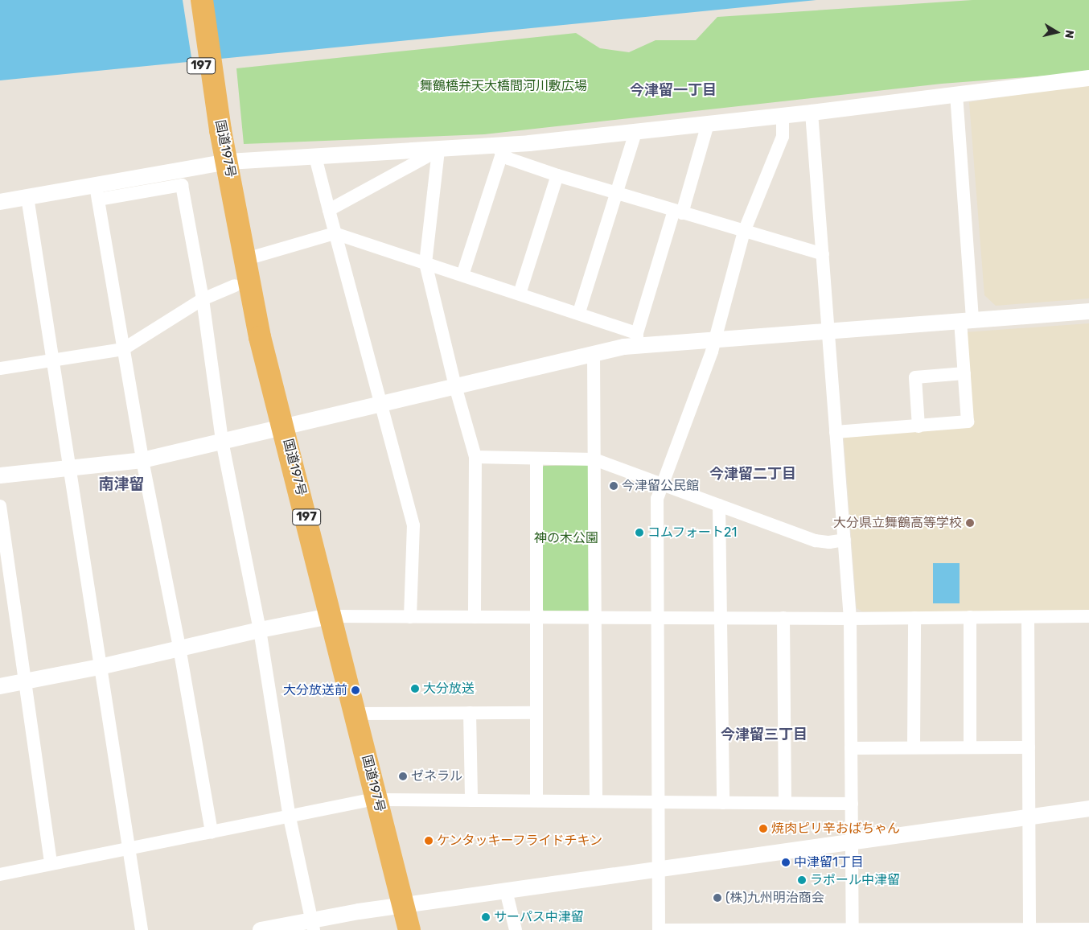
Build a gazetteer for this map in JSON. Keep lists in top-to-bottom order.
{
  "streets": {
    "highway": ["197", "国道197号"]
  },
  "districts": [
    "今津留一丁目",
    "今津留二丁目",
    "南津留",
    "今津留三丁目"
  ],
  "parks": ["舞鶴橋弁天大橋間河川敷広場", "神の木公園"],
  "places": [
    "今津留公民館",
    "大分県立舞鶴高等学校",
    "コムフォート21",
    "大分放送",
    "大分放送前",
    "ゼネラル",
    "焼肉ピリ辛おばちゃん",
    "ケンタッキーフライドチキン",
    "中津留1丁目",
    "ラポール中津留",
    "(株)九州明治商会",
    "サーパス中津留"
  ],
  "north": "right"
}
